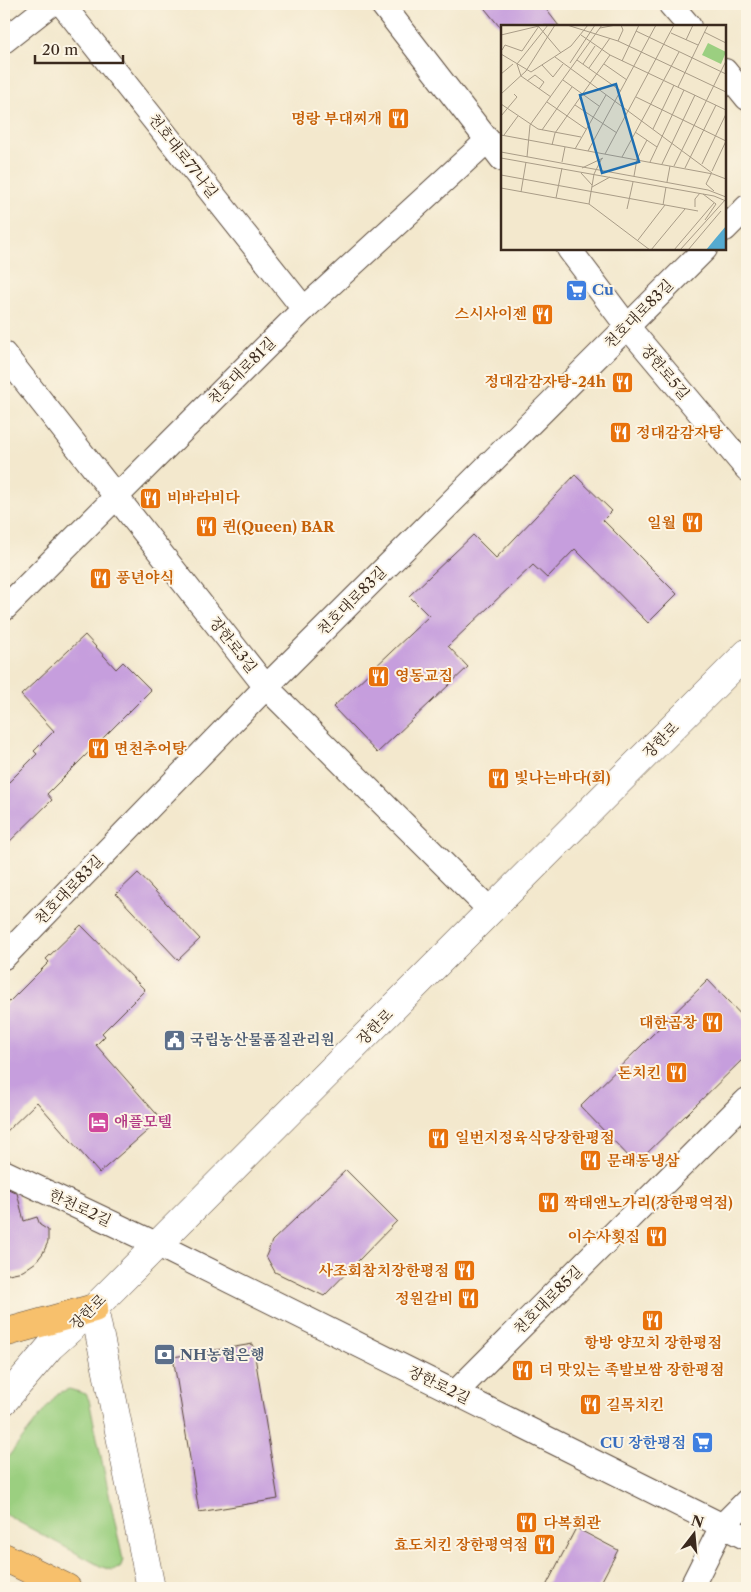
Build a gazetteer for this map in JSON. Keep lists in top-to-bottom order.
{
  "streets": {
    "street": [
      "천호대로77나길",
      "천호대로83길",
      "천호대로81길",
      "장한로5길",
      "장한로3길",
      "장한로",
      "한천로2길",
      "천호대로85길",
      "장한로2길"
    ]
  },
  "crossings": [
    ["천호대로77나길", "천호대로81길"],
    ["천호대로83길", "장한로5길"],
    ["천호대로83길", "장한로3길"],
    ["천호대로81길", "장한로3길"],
    ["장한로3길", "장한로"],
    ["장한로", "한천로2길"],
    ["장한로", "장한로2길"],
    ["한천로2길", "장한로2길"],
    ["천호대로85길", "장한로2길"]
  ],
  "places": {
    "restaurant": [
      "명랑 부대찌개",
      "스시사이젠",
      "정대감감자탕-24h",
      "정대감감자탕",
      "비바라비다",
      "일월",
      "퀸(Queen) BAR",
      "풍년야식",
      "영동교집",
      "면천추어탕",
      "빛나는바다(회)",
      "대한곱창",
      "돈치킨",
      "일번지정육식당장한평점",
      "문래동냉삼",
      "짝태앤노가리(장한평역점)",
      "이수사횟집",
      "사조회참치장한평점",
      "정원갈비",
      "항방 양꼬치 장한평점",
      "더 맛있는 족발보쌈 장한평점",
      "길목치킨",
      "다복회관",
      "효도치킨 장한평역점"
    ],
    "supermarket": ["Cu", "CU 장한평점"],
    "public building": ["국립농산물품질관리원"],
    "hotel": ["애플모텔"],
    "bank": ["NH농협은행"]
  },
  "scale_bar": "20 m",
  "north": "top"
}
